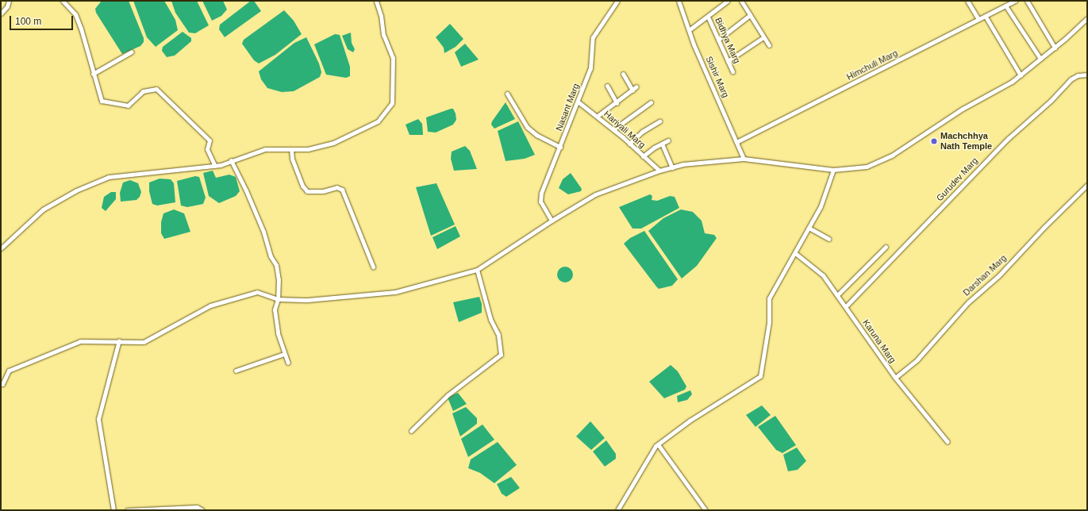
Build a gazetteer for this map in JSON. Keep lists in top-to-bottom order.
{
  "streets": {
    "street": [
      "Bidhya Marg",
      "Himchuli Marg",
      "Sishir Marg",
      "Nasant Marg",
      "Hariyali Marg",
      "Gurudev Marg",
      "Darshan Marg",
      "Karuna Marg"
    ]
  },
  "crossings": [
    ["Himchuli Marg", "Sishir Marg"],
    ["Nasant Marg", "Hariyali Marg"],
    ["Gurudev Marg", "Karuna Marg"],
    ["Darshan Marg", "Karuna Marg"]
  ],
  "places": ["Machchhya Nath Temple"],
  "scale_bar": "100 m"
}
